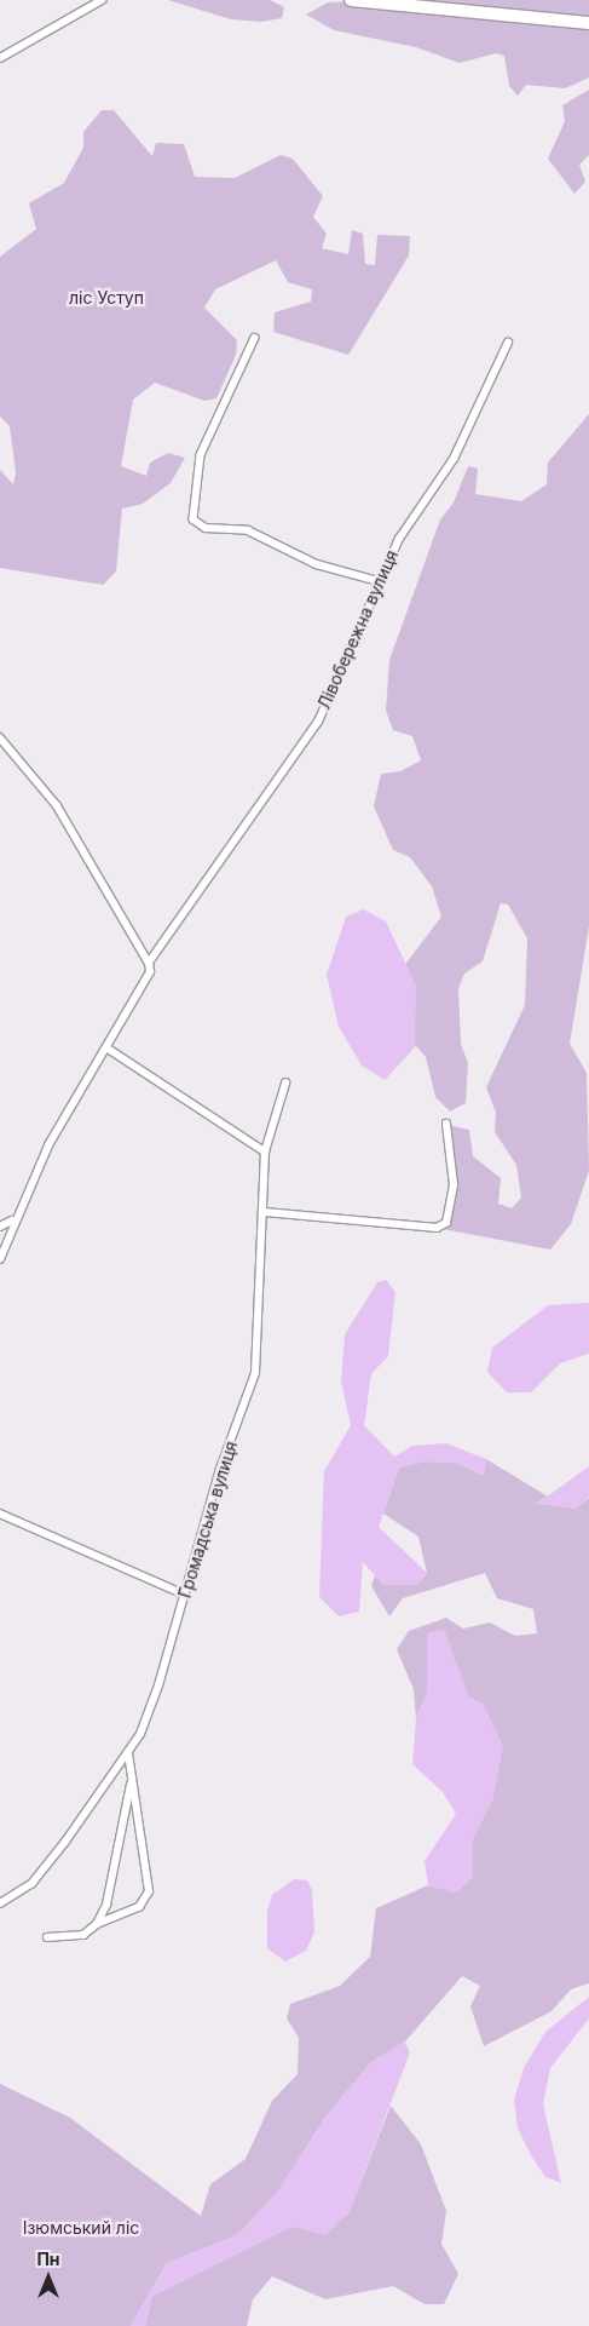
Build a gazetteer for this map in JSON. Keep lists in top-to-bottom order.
{
  "streets": {
    "street": ["Лівобережна вулиця", "Громадська вулиця"]
  },
  "parks": ["ліс Уступ", "Ізюмський ліс"],
  "north": "top"
}
